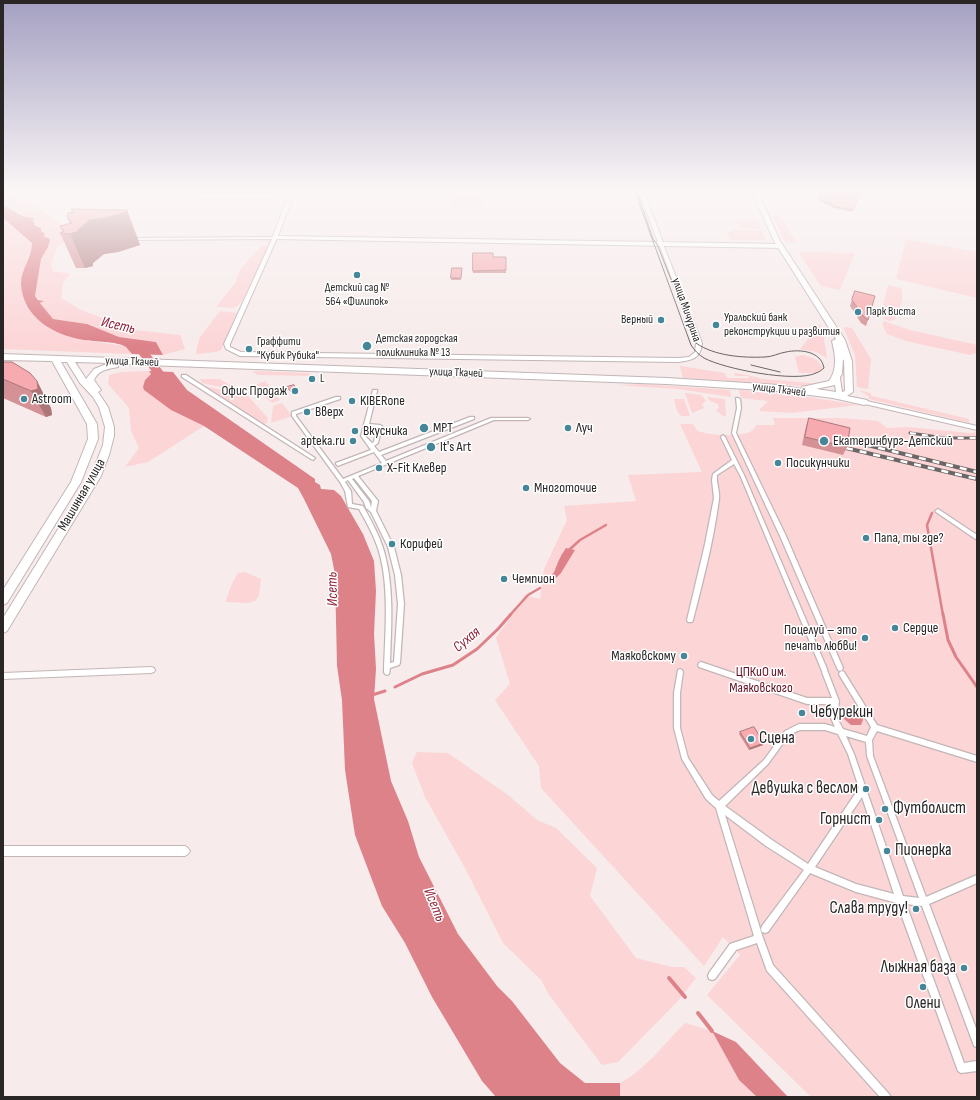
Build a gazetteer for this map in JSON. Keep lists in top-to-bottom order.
{
  "streets": {
    "main road": ["улица Ткачей", "Машинная улица"],
    "street": ["улица Мичурина"]
  },
  "crossings": [
    ["улица Мичурина", "улица Ткачей"],
    ["улица Ткачей", "Машинная улица"]
  ],
  "water": ["Исеть", "Сухая"],
  "parks": ["ЦПКиО им. Маяковского"],
  "places": [
    "Детский сад № 564 «Филипок»",
    "Парк Виста",
    "Верный",
    "Уральский банк реконструкции и развития",
    "Детская городская поликлиника № 13",
    "Граффити \"Кубик Рубика\"",
    "L",
    "Офис Продаж",
    "Astroom",
    "KIBERone",
    "Вверх",
    "МРТ",
    "Луч",
    "Вкусника",
    "apteka.ru",
    "Екатеринбург-Детский",
    "It's Art",
    "Посикунчики",
    "X-Fit Клевер",
    "Многоточие",
    "Папа, ты где?",
    "Корифей",
    "Чемпион",
    "Сердце",
    "Поцелуй – это печать любви!",
    "Маяковскому",
    "Чебурекин",
    "Сцена",
    "Девушка с веслом",
    "Футболист",
    "Горнист",
    "Пионерка",
    "Слава труду!",
    "Лыжная база",
    "Олени"
  ]
}
